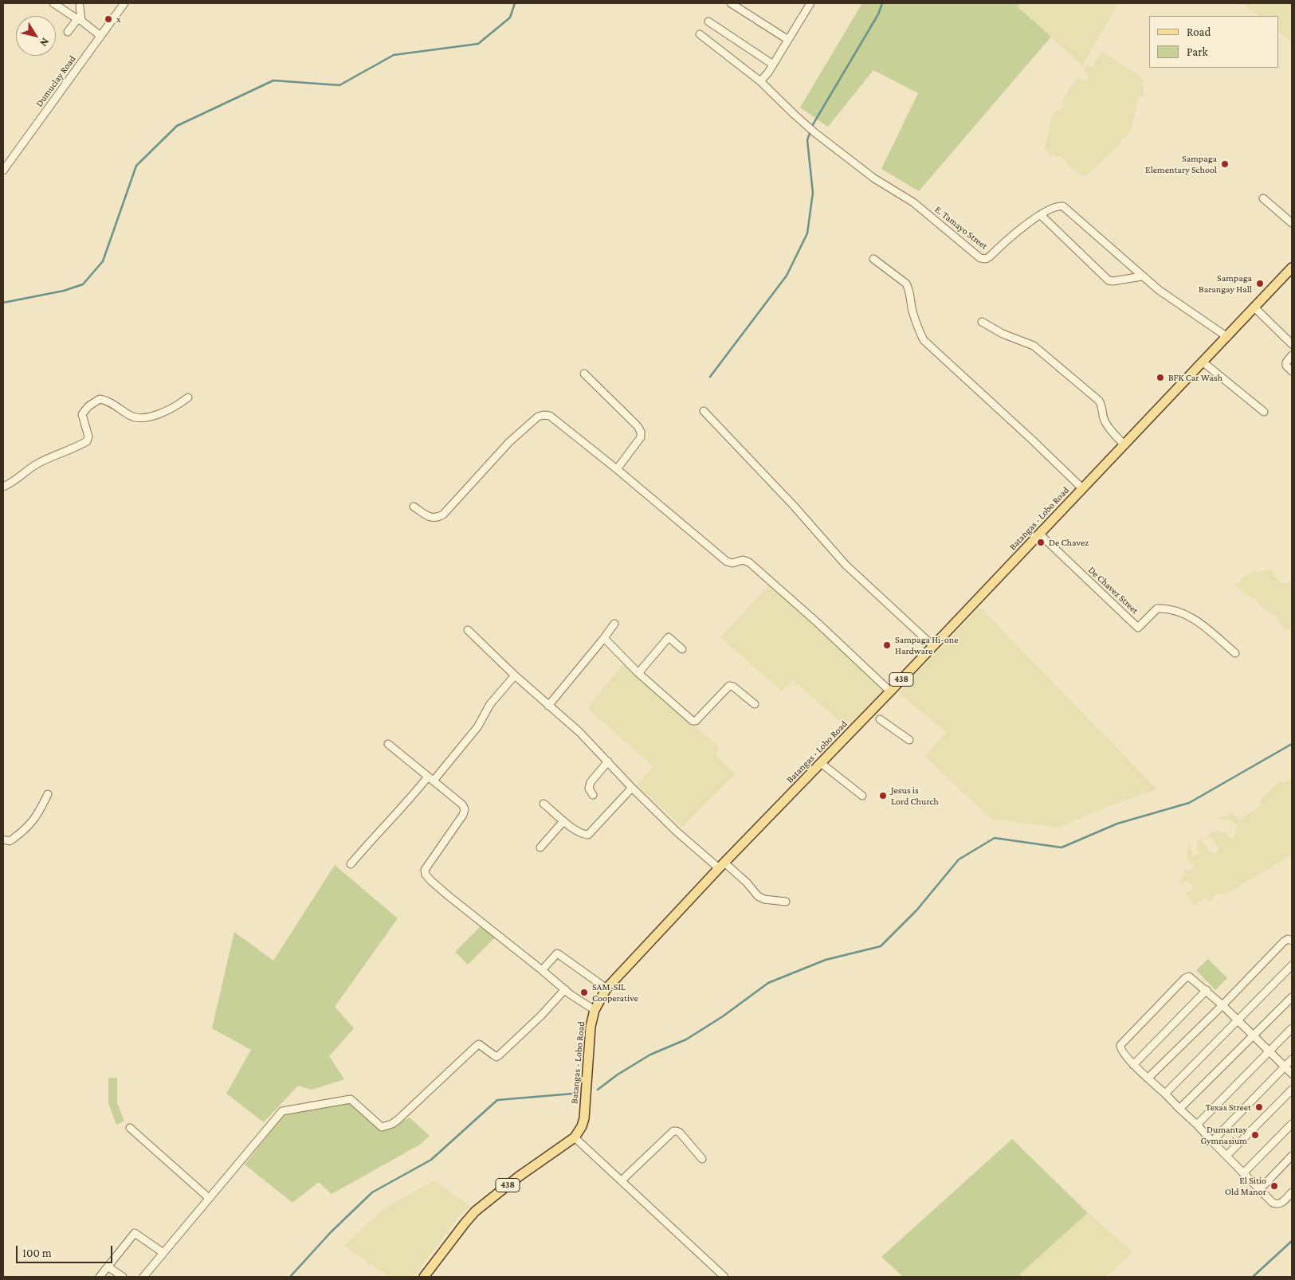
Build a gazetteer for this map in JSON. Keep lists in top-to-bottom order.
{
  "streets": {
    "main road": ["Batangas - Lobo Road", "438"],
    "street": ["Dumuclay Road", "E. Tamayo Street", "De Chavez Street"]
  },
  "crossings": [
    ["E. Tamayo Street", "Batangas - Lobo Road"],
    ["Batangas - Lobo Road", "De Chavez Street"]
  ],
  "places": [
    "x",
    "Sampaga Elementary School",
    "Sampaga Barangay Hall",
    "BFK Car Wash",
    "De Chavez",
    "Sampaga Hi-one Hardware",
    "Jesus is Lord Church",
    "SAM-SIL Cooperative",
    "Texas Street",
    "Dumantay Gymnasium",
    "El Sitio Old Manor"
  ],
  "legend": ["Road", "Park"],
  "scale_bar": "100 m",
  "north": "bottom right"
}
